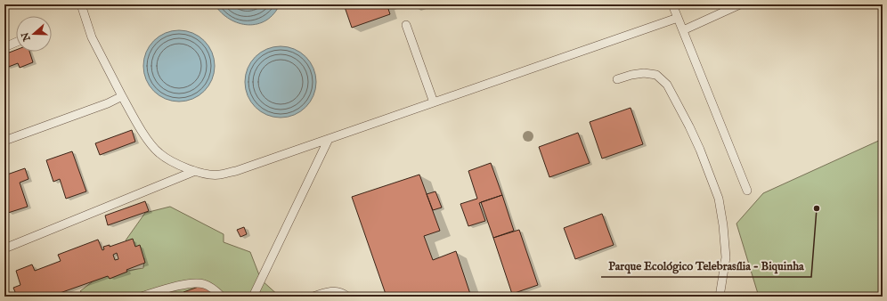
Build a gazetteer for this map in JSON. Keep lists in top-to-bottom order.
{
  "places": ["Parque Ecológico Telebrasília - Biquinha"],
  "north": "left"
}
